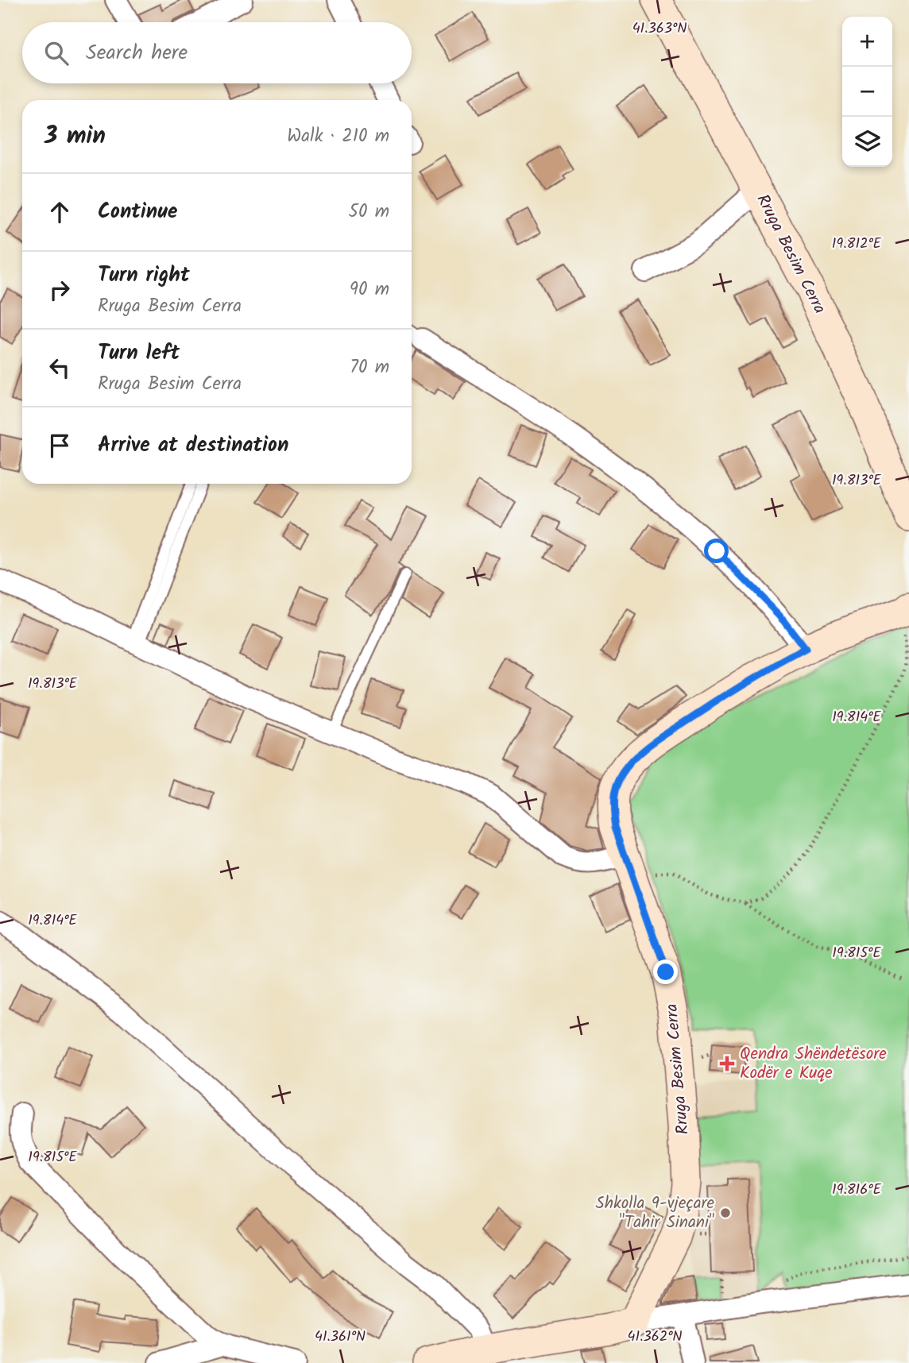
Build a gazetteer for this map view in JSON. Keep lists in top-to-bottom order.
{
  "streets": {
    "street": ["Rruga Besim Cerra"]
  },
  "places": {
    "health": ["Qendra Shëndetësore Kodër e Kuqe"],
    "other": ["Shkolla 9-vjeçare \"Tahir Sinani\""]
  },
  "page": {
    "map_buttons": ["+", "−"],
    "search": "Search here",
    "heading": ["3 min", "Walk · 210 m"],
    "list": [
      ["Continue", "50 m"],
      ["Turn right", "Rruga Besim Cerra", "90 m"],
      ["Turn left", "Rruga Besim Cerra", "70 m"],
      "Arrive at destination"
    ]
  },
  "coordinates": [
    "41.363°N",
    "19.812°E",
    "19.813°E",
    "19.814°E",
    "19.815°E",
    "19.816°E",
    "41.361°N",
    "41.362°N"
  ]
}
